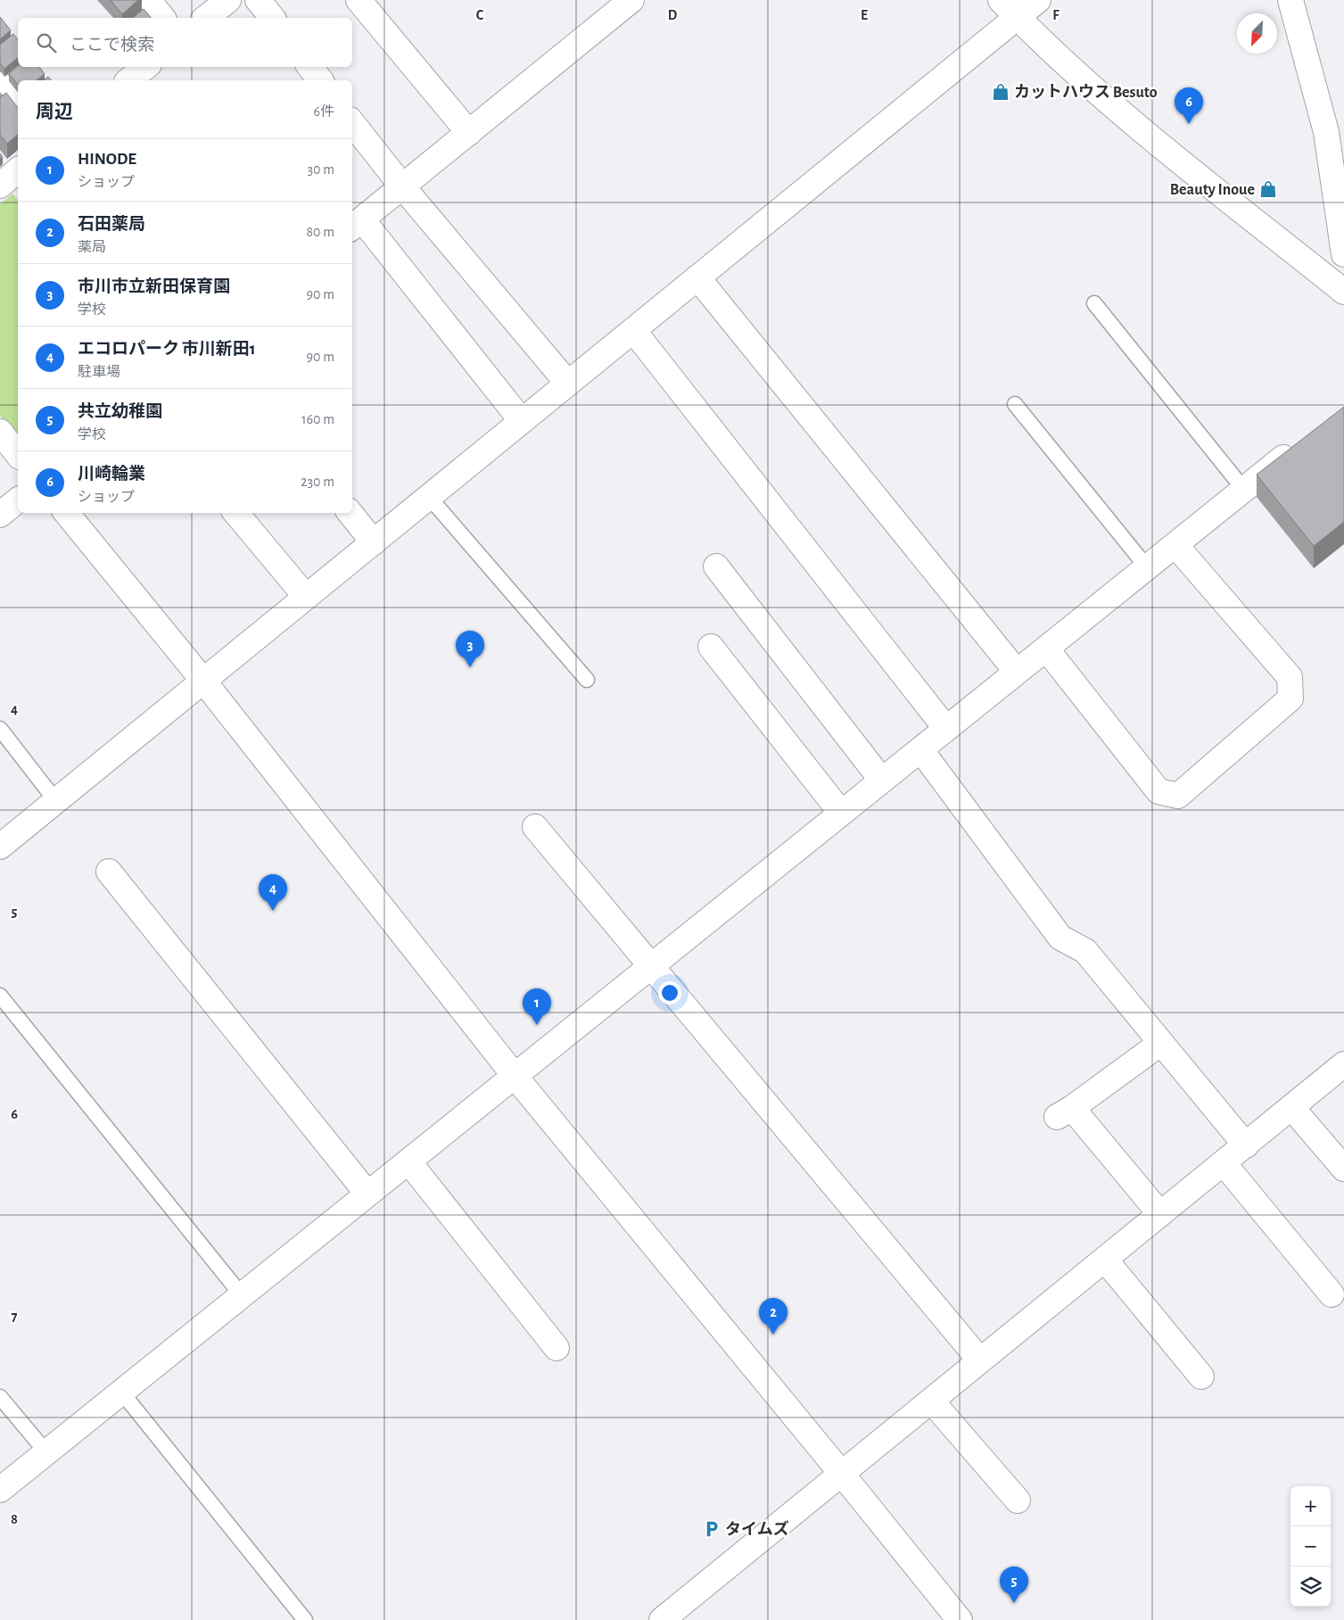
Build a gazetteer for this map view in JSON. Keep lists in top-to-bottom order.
{
  "places": {
    "shop": ["カットハウス Besuto", "Beauty Inoue"],
    "parking": ["タイムズ"]
  },
  "north": "bottom left",
  "page": {
    "search": "ここで検索",
    "heading": ["周辺", "6件"],
    "pins": [
      "6",
      "3",
      "4",
      "1",
      "2",
      "5"
    ],
    "list": [
      {
        "mark": "1",
        "name": "HINODE",
        "note": "ショップ",
        "value": "30 m"
      },
      {
        "mark": "2",
        "name": "石田薬局",
        "note": "薬局",
        "value": "80 m"
      },
      {
        "mark": "3",
        "name": "市川市立新田保育園",
        "note": "学校",
        "value": "90 m"
      },
      {
        "mark": "4",
        "name": "エコロパーク 市川新田1",
        "note": "駐車場",
        "value": "90 m"
      },
      {
        "mark": "5",
        "name": "共立幼稚園",
        "note": "学校",
        "value": "160 m"
      },
      {
        "mark": "6",
        "name": "川崎輪業",
        "note": "ショップ",
        "value": "230 m"
      }
    ],
    "map_buttons": ["+", "−"]
  },
  "grid": {
    "columns": [
      "C",
      "D",
      "E",
      "F"
    ],
    "rows": [
      "4",
      "5",
      "6",
      "7",
      "8"
    ]
  }
}
